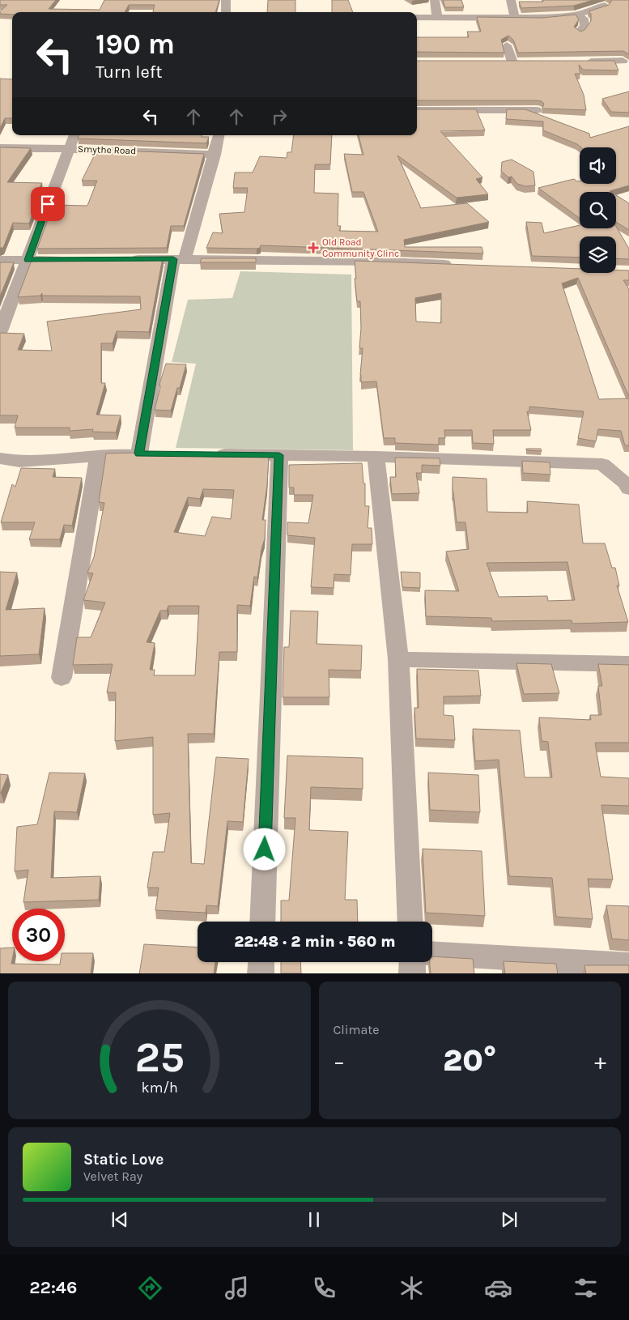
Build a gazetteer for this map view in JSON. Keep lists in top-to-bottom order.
{
  "streets": {
    "street": ["Smythe Road"]
  },
  "places": {
    "health": ["Old Road Community Clinc"]
  },
  "page": {
    "turn": ["190 m", "Turn left"],
    "limit": "30",
    "trip": "22:48 · 2 min · 560 m",
    "tile": "Climate",
    "heat": ["−", "20°", "+"],
    "song": ["Static Love", "Velvet Ray"],
    "tabs": "22:46",
    "gauge": ["25", "km/h"]
  }
}
